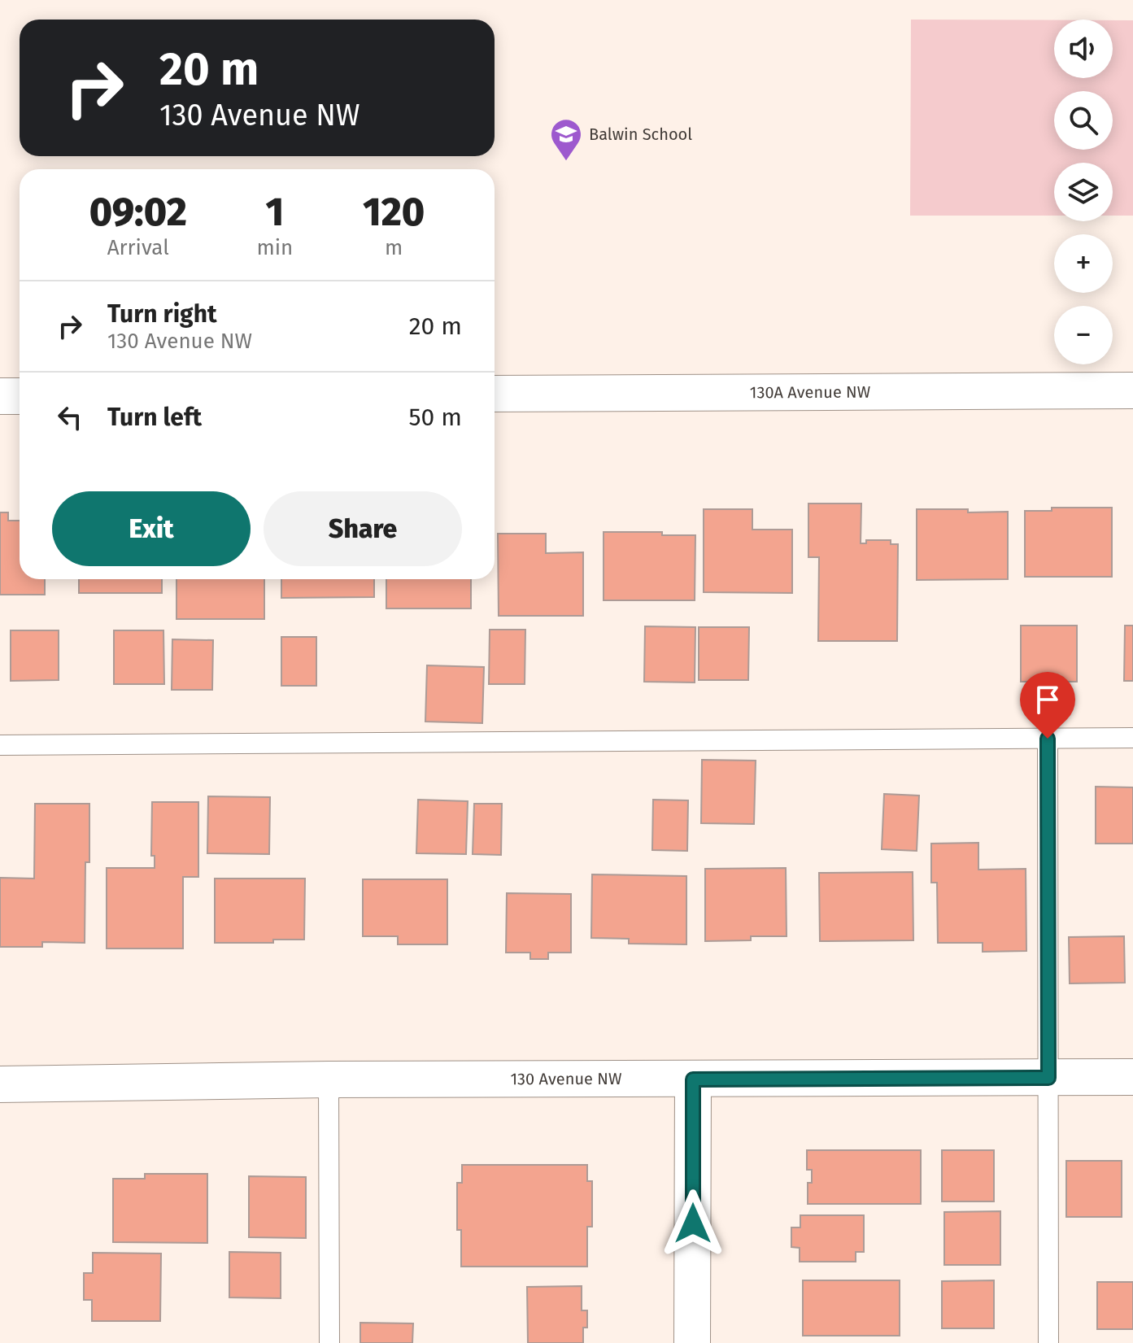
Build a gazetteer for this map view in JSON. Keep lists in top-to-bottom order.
{
  "streets": {
    "street": ["130A Avenue NW", "130 Avenue NW"]
  },
  "places": {
    "school or university": ["Balwin School"]
  },
  "page": {
    "map_buttons": ["+", "−"],
    "turn": ["20 m", "130 Avenue NW"],
    "eta": [
      "09:02",
      "Arrival",
      "1",
      "min",
      "120",
      "m"
    ],
    "list": [
      {
        "name": "Turn right",
        "note": "130 Avenue NW",
        "value": "20 m"
      },
      {
        "name": "Turn left",
        "value": "50 m"
      }
    ],
    "buttons": ["Exit", "Share"]
  }
}
